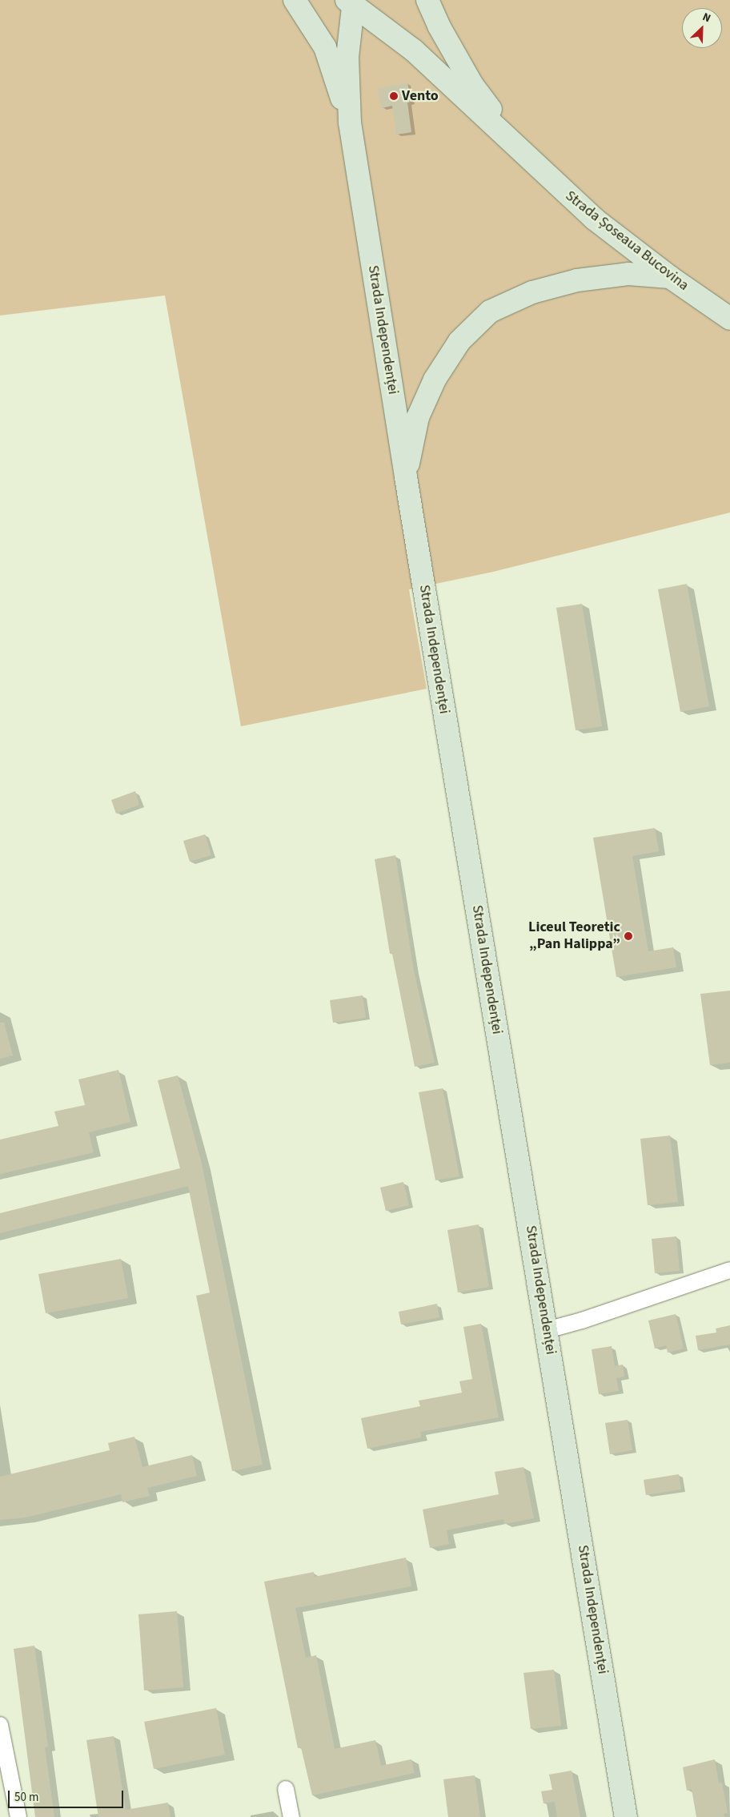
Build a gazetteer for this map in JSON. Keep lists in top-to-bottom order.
{
  "streets": {
    "main road": ["Strada Șoseaua Bucovina", "Strada Independenței"]
  },
  "crossings": [
    ["Strada Șoseaua Bucovina", "Strada Independenței"]
  ],
  "places": ["Vento", "Liceul Teoretic „Pan Halippa”"],
  "scale_bar": "50 m",
  "north": "top right"
}
